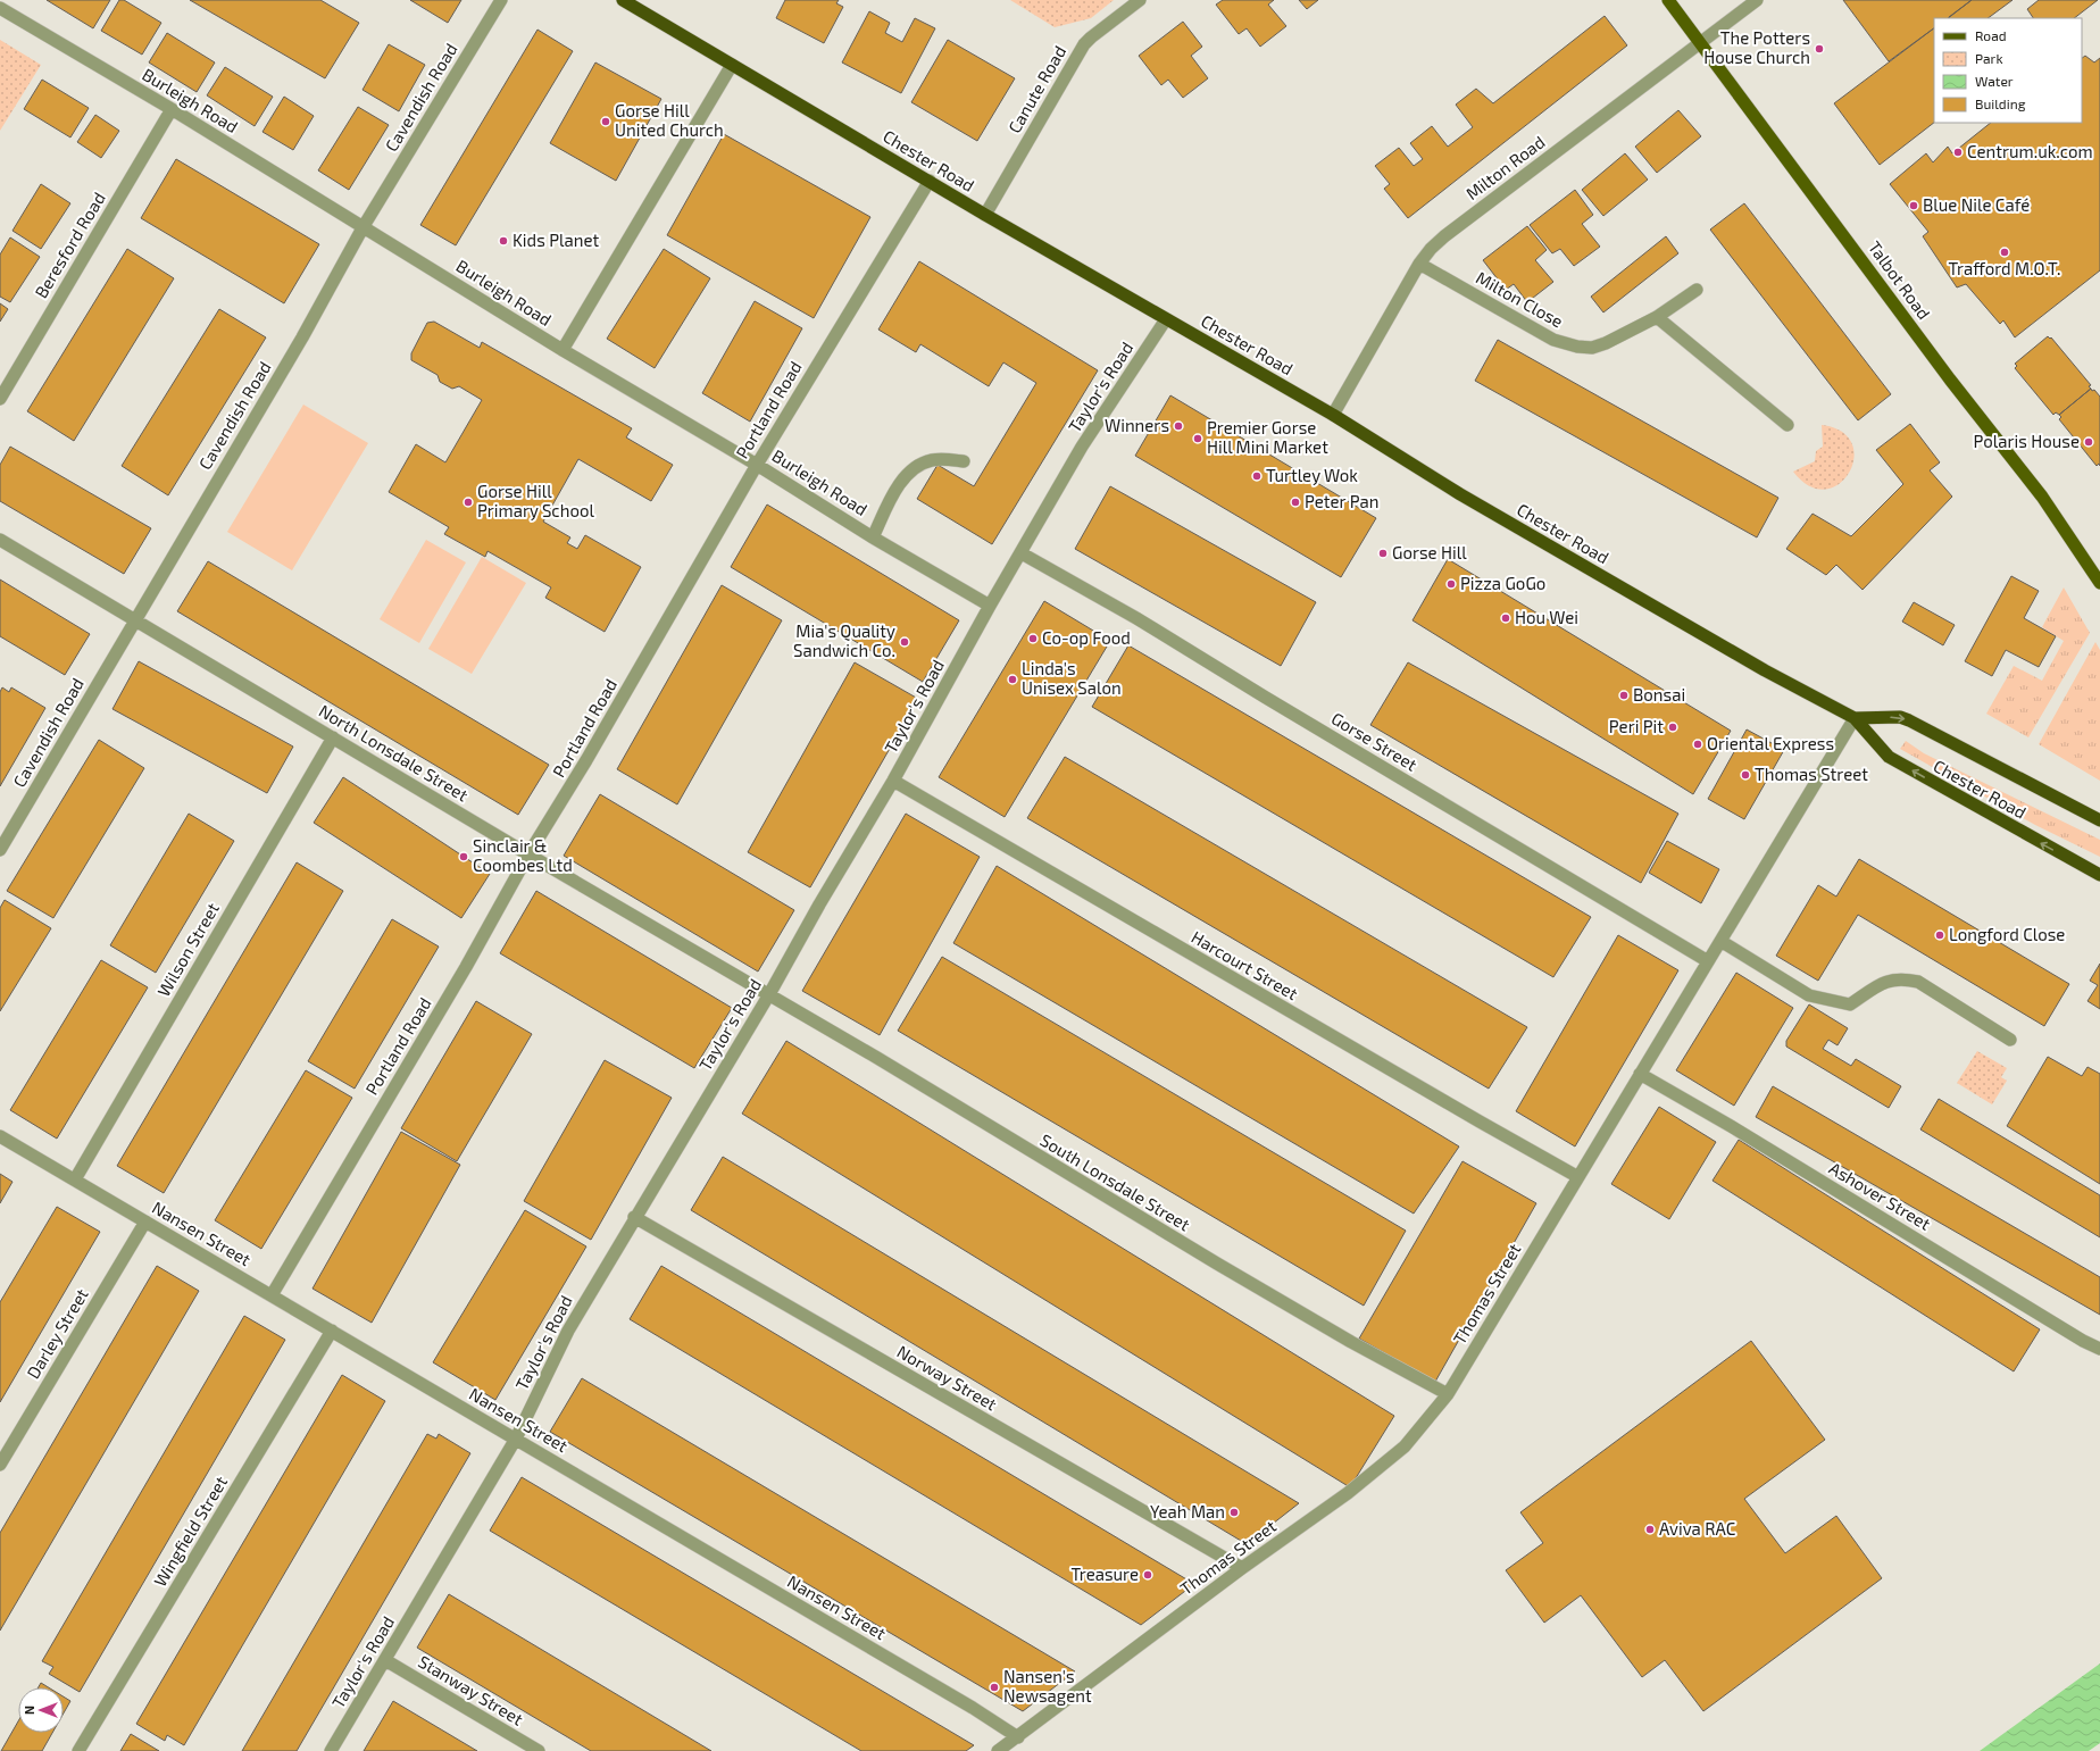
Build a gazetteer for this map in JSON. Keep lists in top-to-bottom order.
{
  "streets": {
    "highway": ["Chester Road"],
    "main road": ["Talbot Road"],
    "street": [
      "Canute Road",
      "Cavendish Road",
      "Burleigh Road",
      "Milton Road",
      "Beresford Road",
      "Milton Close",
      "Taylor's Road",
      "Portland Road",
      "Gorse Street",
      "North Lonsdale Street",
      "Wilson Street",
      "Harcourt Street",
      "South Lonsdale Street",
      "Ashover Street",
      "Nansen Street",
      "Thomas Street",
      "Darley Street",
      "Norway Street",
      "Wingfield Street",
      "Stanway Street"
    ]
  },
  "crossings": [
    ["Canute Road", "Chester Road"],
    ["Cavendish Road", "Burleigh Road"],
    ["Cavendish Road", "North Lonsdale Street"],
    ["Burleigh Road", "Beresford Road"],
    ["Burleigh Road", "Taylor's Road"],
    ["Burleigh Road", "Portland Road"],
    ["Chester Road", "Milton Road"],
    ["Chester Road", "Taylor's Road"],
    ["Chester Road", "Portland Road"],
    ["Chester Road", "Thomas Street"],
    ["Milton Road", "Talbot Road"],
    ["Milton Road", "Milton Close"],
    ["Taylor's Road", "Gorse Street"],
    ["Taylor's Road", "North Lonsdale Street"],
    ["Taylor's Road", "Harcourt Street"],
    ["Taylor's Road", "South Lonsdale Street"],
    ["Taylor's Road", "Nansen Street"],
    ["Taylor's Road", "Norway Street"],
    ["Taylor's Road", "Stanway Street"],
    ["Portland Road", "North Lonsdale Street"],
    ["Portland Road", "Nansen Street"],
    ["Gorse Street", "Thomas Street"],
    ["North Lonsdale Street", "Wilson Street"],
    ["North Lonsdale Street", "South Lonsdale Street"],
    ["Wilson Street", "Nansen Street"],
    ["Harcourt Street", "Thomas Street"],
    ["South Lonsdale Street", "Thomas Street"],
    ["Ashover Street", "Thomas Street"],
    ["Nansen Street", "Thomas Street"],
    ["Nansen Street", "Darley Street"],
    ["Nansen Street", "Wingfield Street"],
    ["Thomas Street", "Norway Street"]
  ],
  "places": [
    "The Potters House Church",
    "Gorse Hill United Church",
    "Centrum.uk.com",
    "Blue Nile Café",
    "Kids Planet",
    "Trafford M.O.T.",
    "Winners",
    "Premier Gorse Hill Mini Market",
    "Polaris House",
    "Turtley Wok",
    "Gorse Hill Primary School",
    "Peter Pan",
    "Gorse Hill",
    "Pizza GoGo",
    "Hou Wei",
    "Co-op Food",
    "Mia's Quality Sandwich Co.",
    "Linda's Unisex Salon",
    "Bonsai",
    "Peri Pit",
    "Oriental Express",
    "Thomas Street",
    "Sinclair & Coombes Ltd",
    "Longford Close",
    "Yeah Man",
    "Aviva RAC",
    "Treasure",
    "Nansen's Newsagent"
  ],
  "legend": [
    "Road",
    "Park",
    "Water",
    "Building"
  ],
  "north": "left"
}
